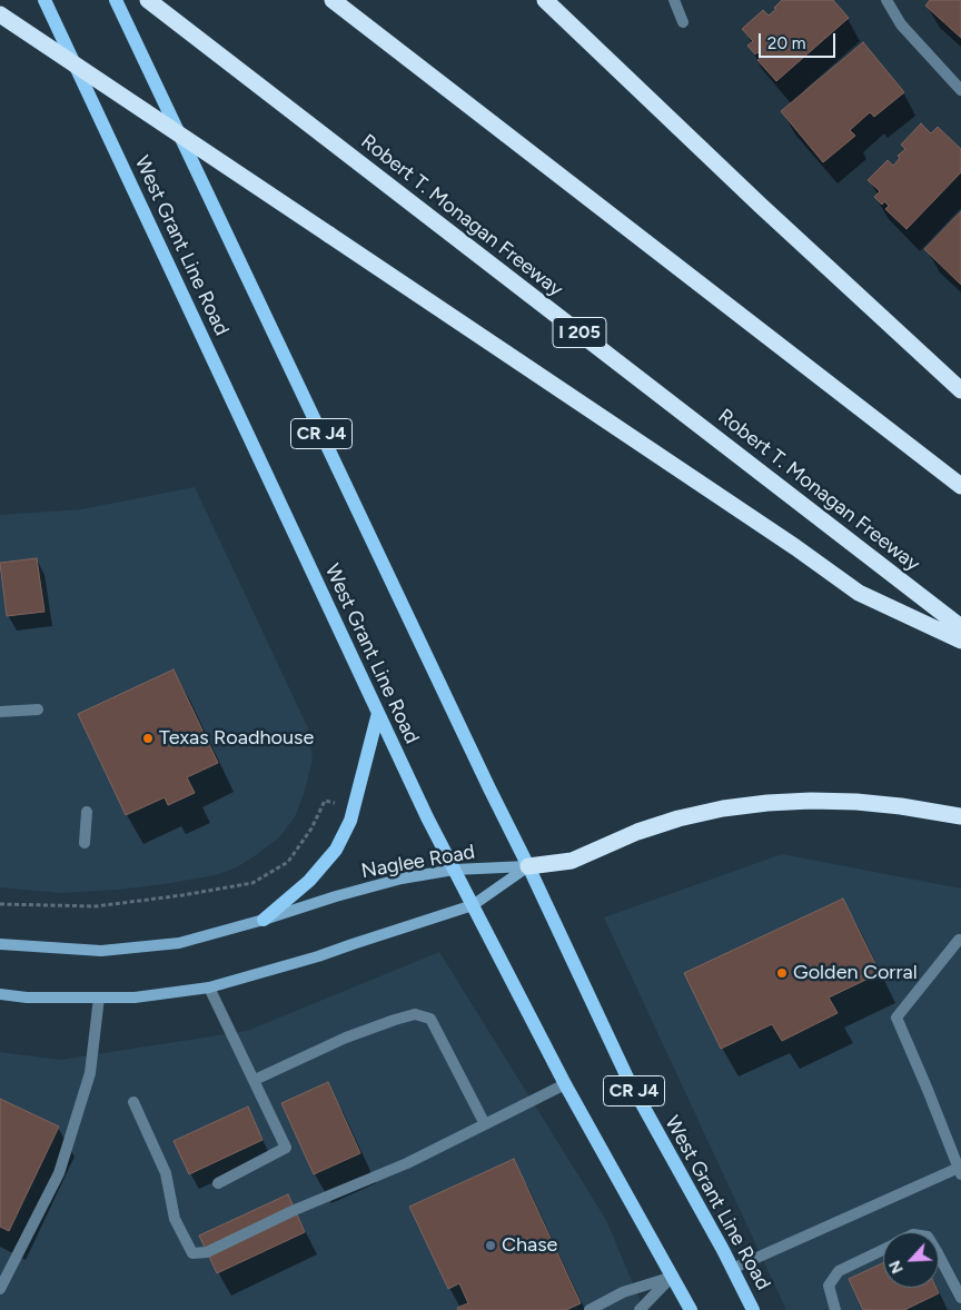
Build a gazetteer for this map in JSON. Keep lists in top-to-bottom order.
{
  "streets": {
    "highway": ["Robert T. Monagan Freeway", "I 205"],
    "main road": ["West Grant Line Road", "CR J4", "Naglee Road"]
  },
  "crossings": [
    ["West Grant Line Road", "Naglee Road"]
  ],
  "places": ["Texas Roadhouse", "Golden Corral", "Chase"],
  "scale_bar": "20 m",
  "north": "bottom left"
}
